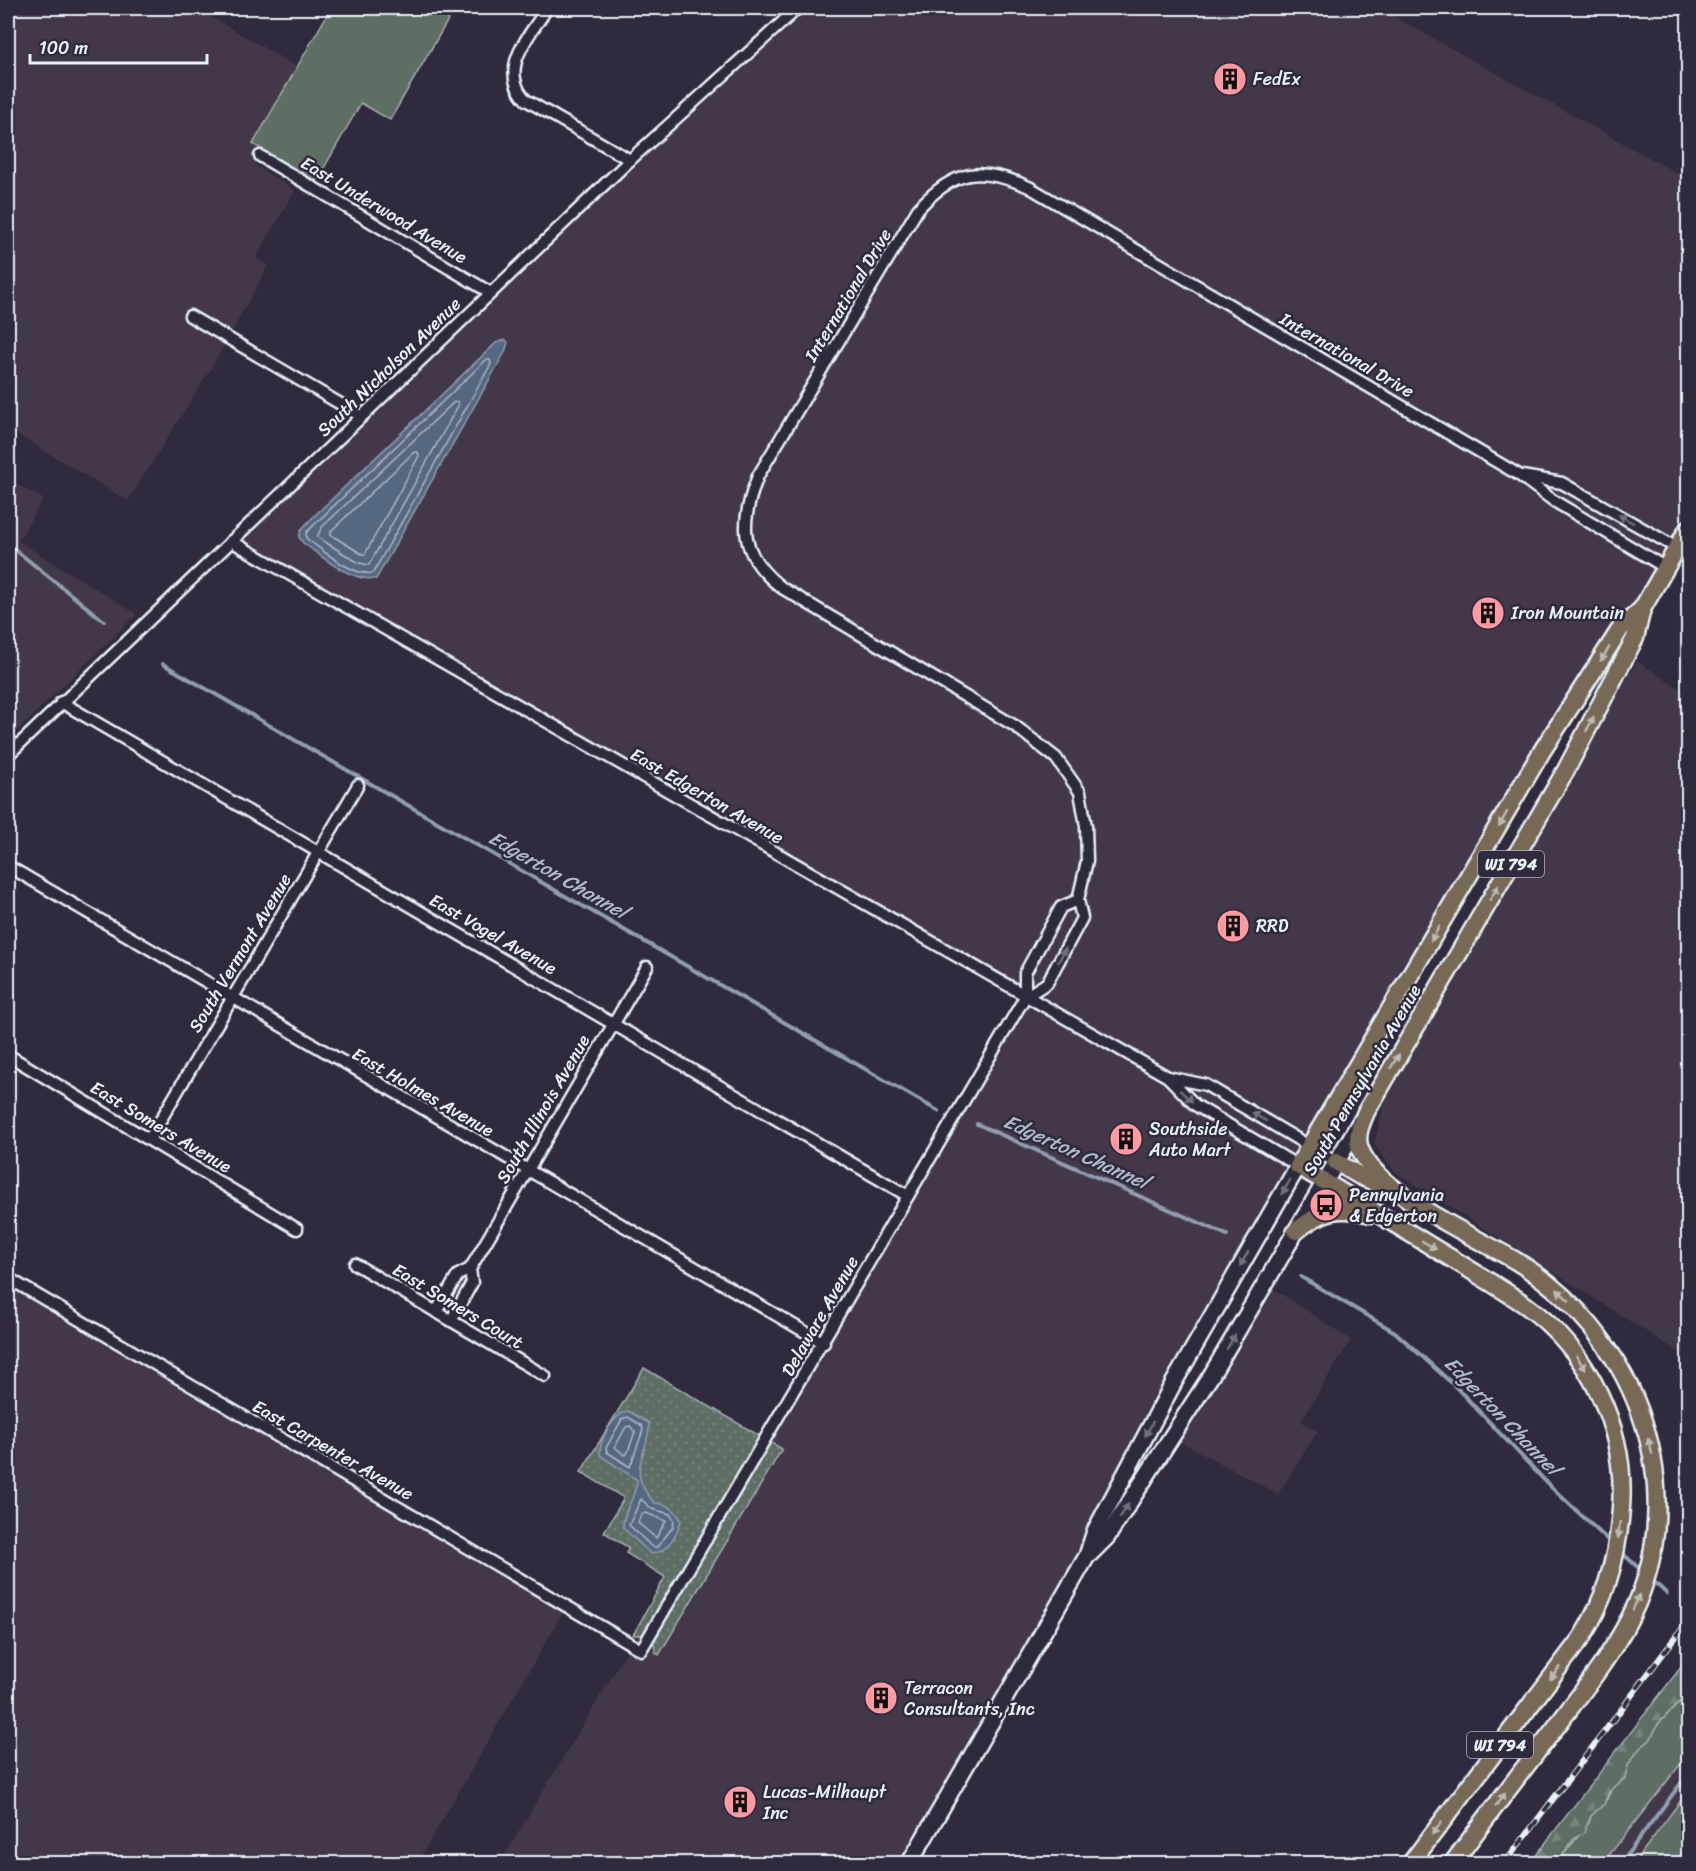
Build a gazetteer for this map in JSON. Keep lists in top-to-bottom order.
{
  "streets": {
    "main road": ["WI 794", "South Pennsylvania Avenue"],
    "street": [
      "East Underwood Avenue",
      "International Drive",
      "South Nicholson Avenue",
      "East Edgerton Avenue",
      "East Vogel Avenue",
      "South Vermont Avenue",
      "East Holmes Avenue",
      "South Illinois Avenue",
      "East Somers Avenue",
      "East Somers Court",
      "Delaware Avenue",
      "East Carpenter Avenue"
    ]
  },
  "crossings": [
    ["East Underwood Avenue", "South Nicholson Avenue"],
    ["International Drive", "East Edgerton Avenue"],
    ["International Drive", "South Pennsylvania Avenue"],
    ["International Drive", "Delaware Avenue"],
    ["South Nicholson Avenue", "East Edgerton Avenue"],
    ["South Nicholson Avenue", "East Vogel Avenue"],
    ["East Edgerton Avenue", "WI 794"],
    ["East Edgerton Avenue", "South Pennsylvania Avenue"],
    ["East Edgerton Avenue", "Delaware Avenue"],
    ["WI 794", "South Pennsylvania Avenue"],
    ["East Vogel Avenue", "South Vermont Avenue"],
    ["East Vogel Avenue", "South Illinois Avenue"],
    ["East Vogel Avenue", "Delaware Avenue"],
    ["South Vermont Avenue", "East Holmes Avenue"],
    ["South Vermont Avenue", "East Somers Avenue"],
    ["East Holmes Avenue", "South Illinois Avenue"],
    ["East Holmes Avenue", "Delaware Avenue"],
    ["South Illinois Avenue", "East Somers Court"],
    ["Delaware Avenue", "East Carpenter Avenue"]
  ],
  "water": ["Edgerton Channel"],
  "places": {
    "building": [
      "FedEx",
      "Iron Mountain",
      "RRD",
      "Southside Auto Mart",
      "Terracon Consultants, Inc",
      "Lucas-Milhaupt Inc"
    ],
    "bus stop": ["Pennylvania & Edgerton"]
  },
  "scale_bar": "100 m"
}
